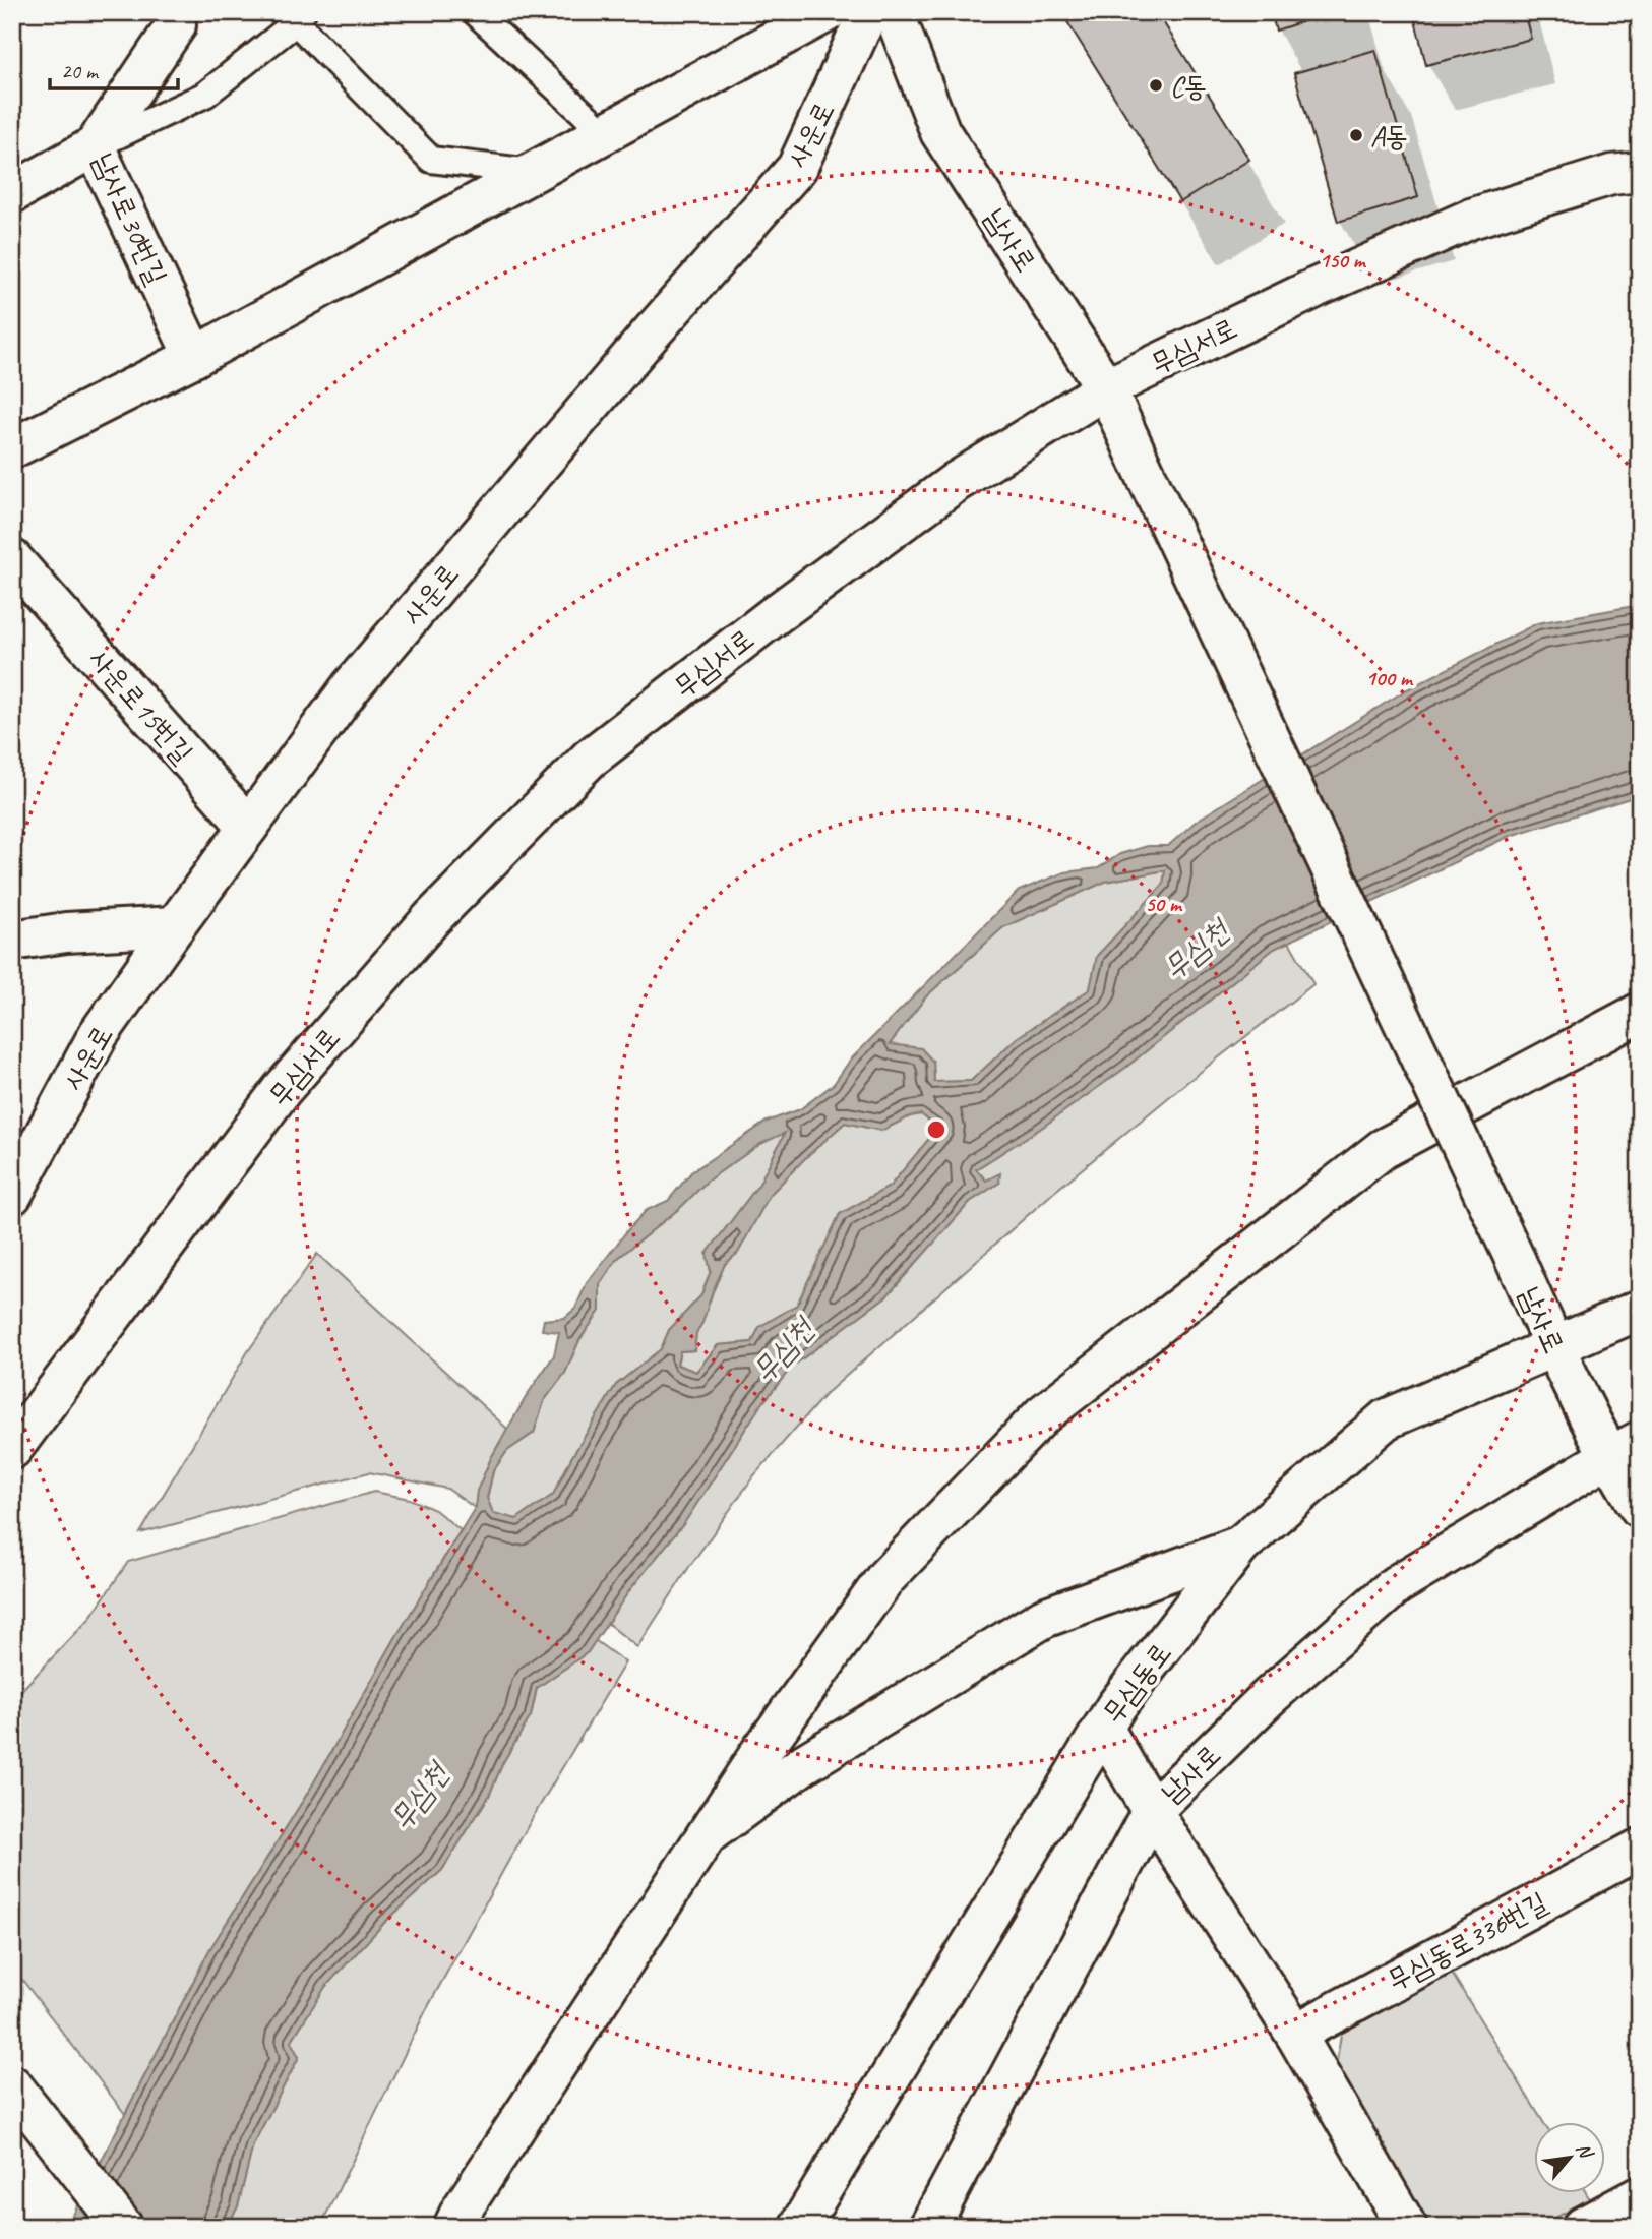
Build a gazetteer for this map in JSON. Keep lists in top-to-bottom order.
{
  "streets": {
    "street": [
      "사운로",
      "남사로30번길",
      "남사로",
      "무심서로",
      "사운로15번길",
      "무심동로",
      "무심동로336번길"
    ]
  },
  "crossings": [
    ["사운로", "사운로15번길"],
    ["남사로", "무심서로"],
    ["남사로", "무심동로"]
  ],
  "water": ["무심천"],
  "places": ["C동", "A동"],
  "scale_bar": "20 m",
  "north": "top right",
  "rings": ["150 m", "100 m", "50 m"]
}
